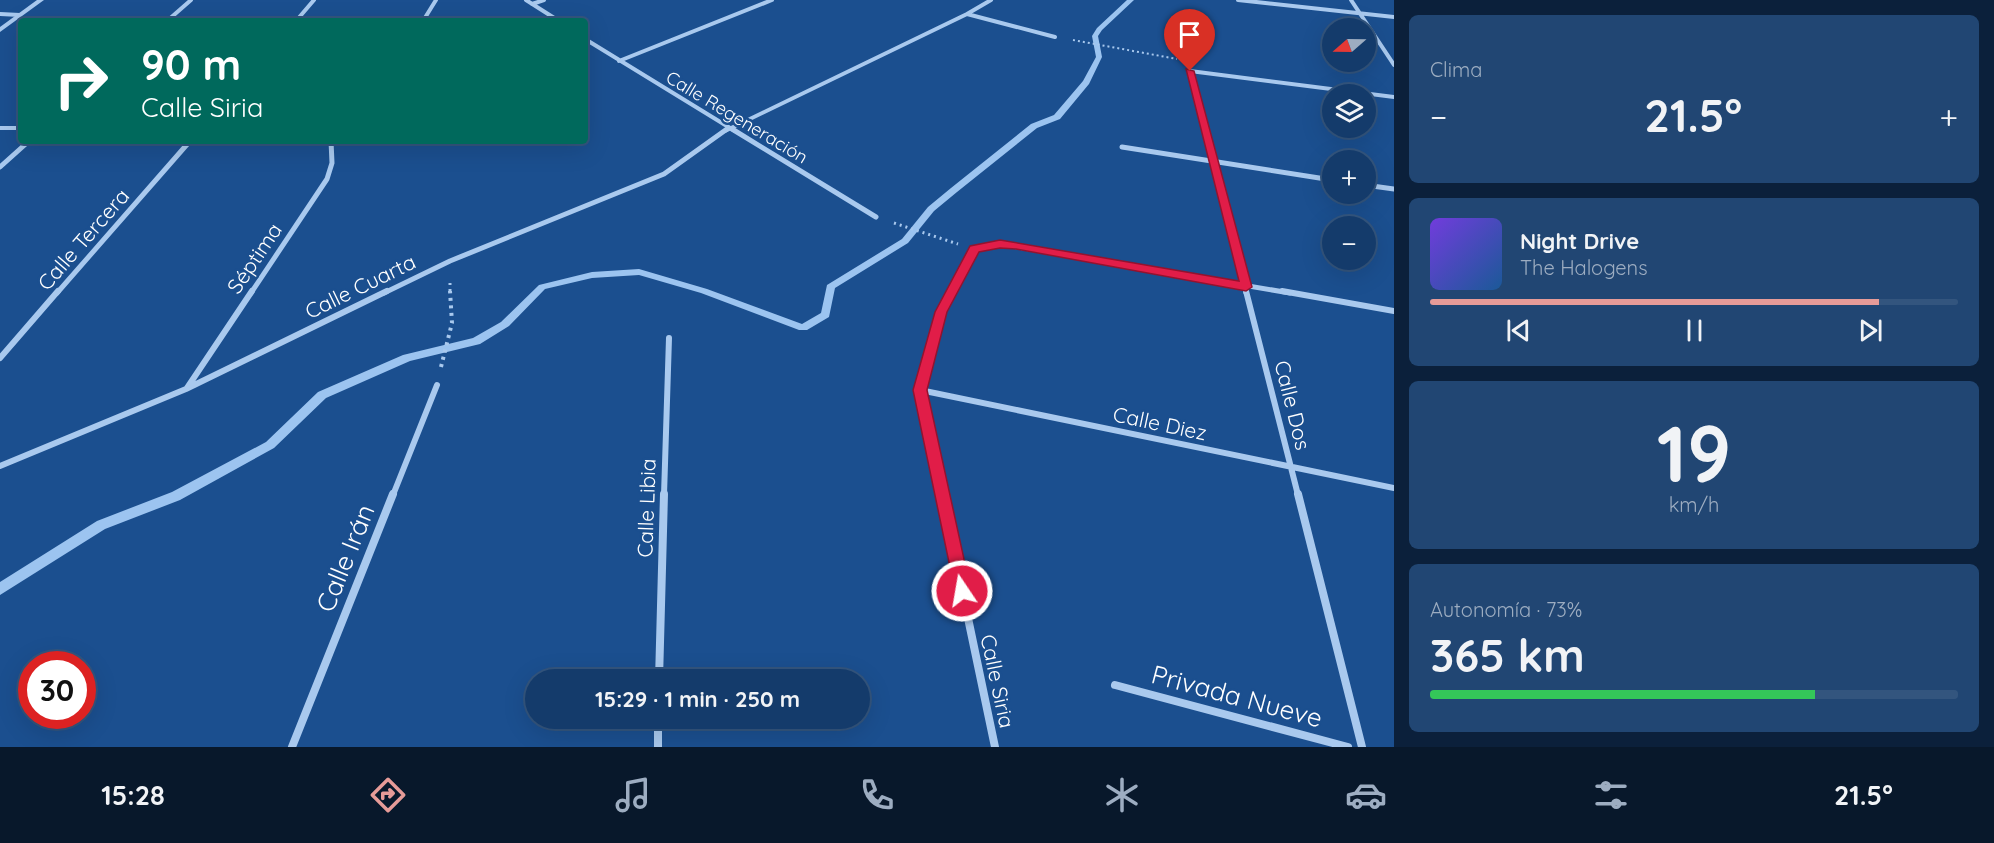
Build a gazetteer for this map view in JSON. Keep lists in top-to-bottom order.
{
  "streets": {
    "street": [
      "Calle Regeneración",
      "Calle Tercera",
      "Séptima",
      "Calle Cuarta",
      "Calle Dos",
      "Calle Diez",
      "Calle Libia",
      "Calle Irán",
      "Calle Siria",
      "Privada Nueve"
    ]
  },
  "crossings": [
    ["Calle Regeneración", "Calle Cuarta"],
    ["Séptima", "Calle Cuarta"],
    ["Calle Dos", "Calle Diez"],
    ["Calle Dos", "Calle Siria"],
    ["Calle Diez", "Calle Siria"]
  ],
  "north": "left",
  "page": {
    "tile": [
      "Clima",
      ["19", "km/h"],
      ["Autonomía · 73%", "365 km"]
    ],
    "map_buttons": ["+", "−"],
    "turn": ["90 m", "Calle Siria"],
    "heat": ["−", "21.5°", "+"],
    "song": ["Night Drive", "The Halogens"],
    "limit": "30",
    "trip": "15:29 · 1 min · 250 m",
    "tabs": ["15:28", "21.5°"]
  }
}
